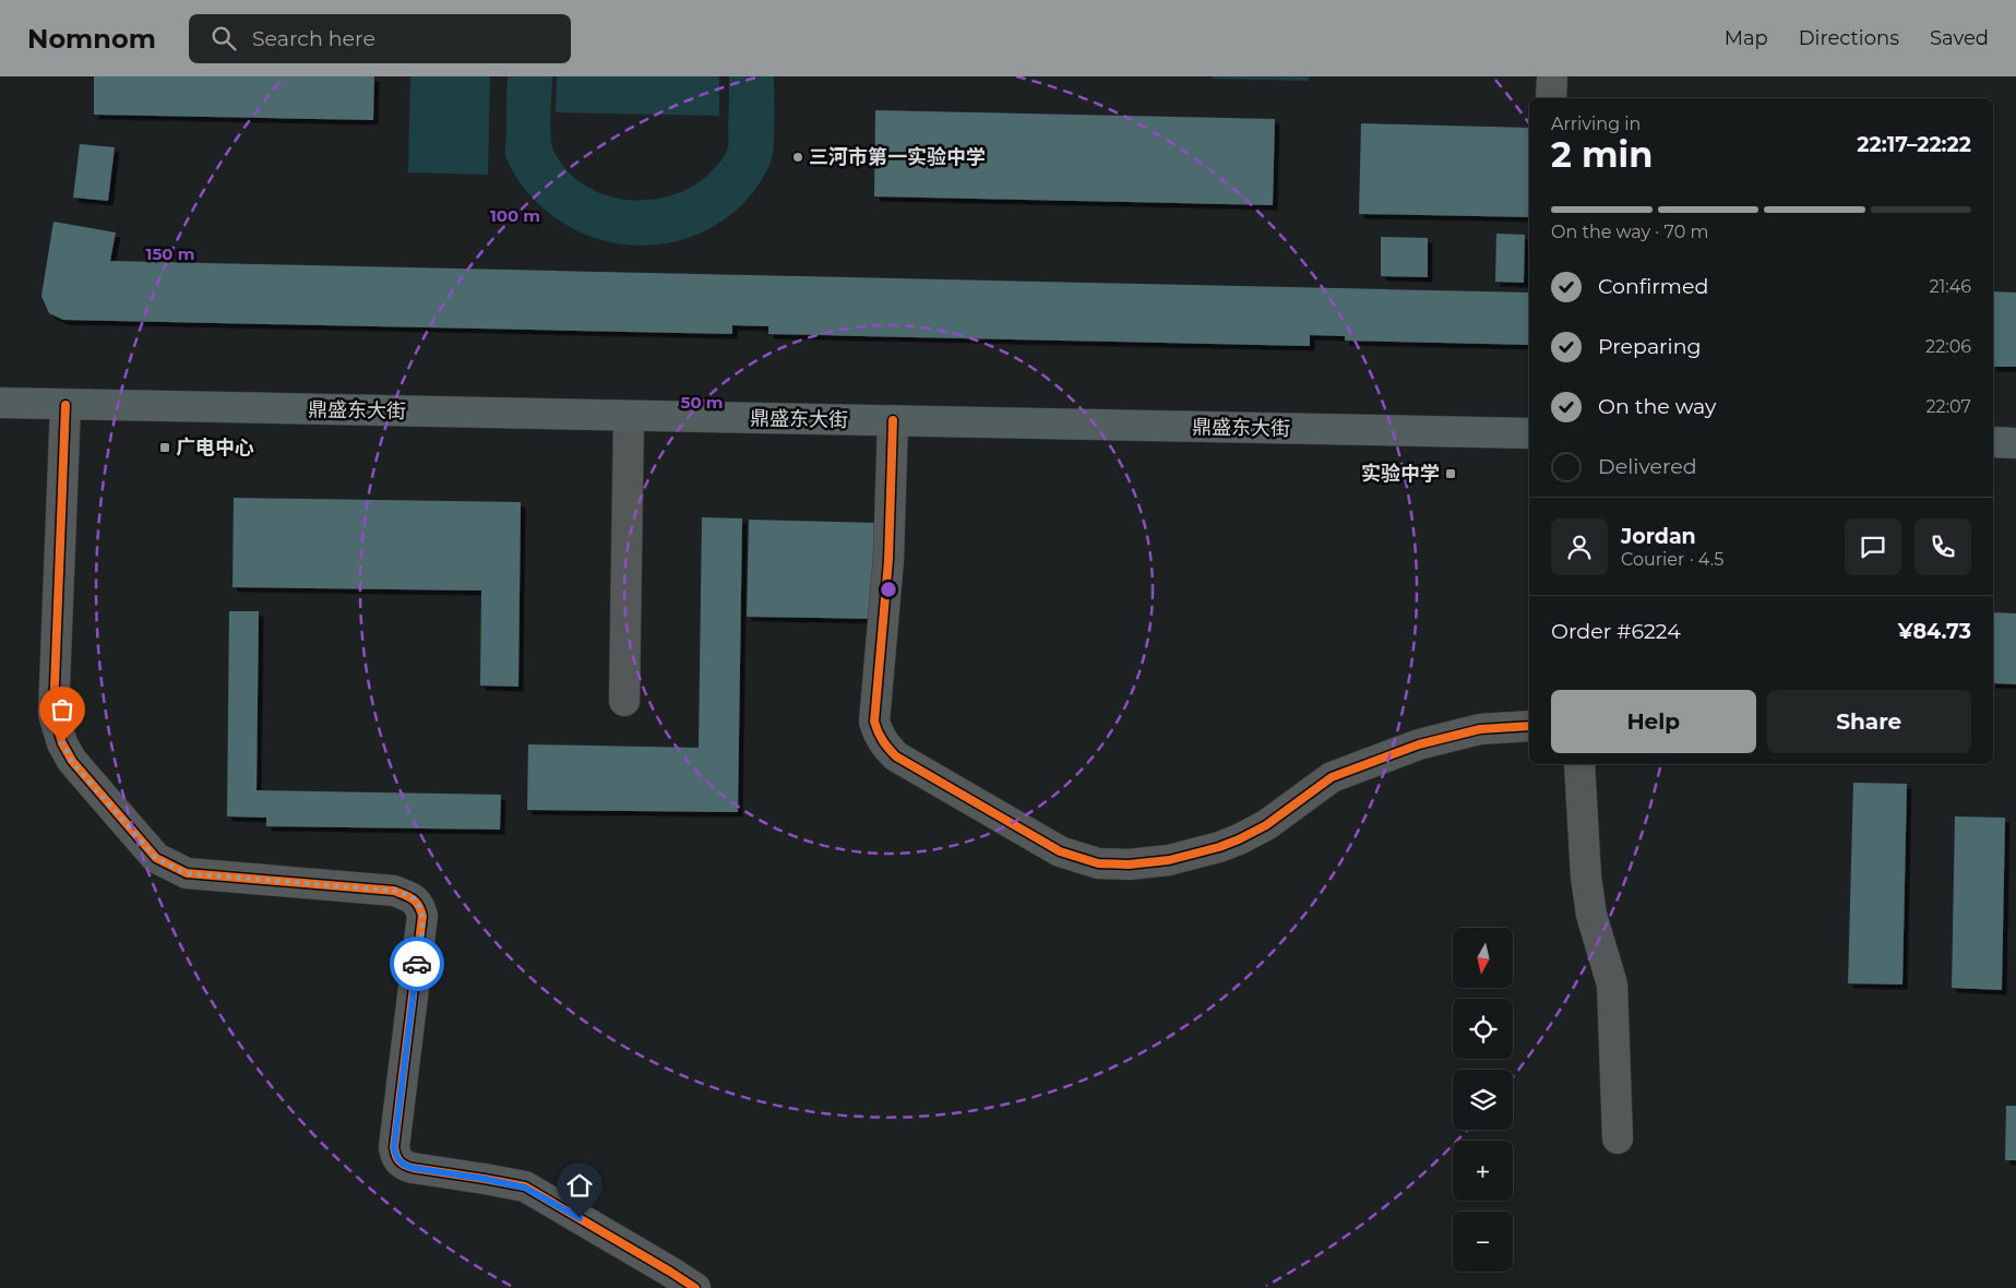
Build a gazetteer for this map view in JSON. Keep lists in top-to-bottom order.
{
  "streets": {
    "main road": ["鼎盛东大街"]
  },
  "places": {
    "other": ["三河市第一实验中学"],
    "transit": ["广电中心", "实验中学"]
  },
  "north": "bottom",
  "page": {
    "header": "Nomnom",
    "search": "Search here",
    "nav": ["Map", "Directions", "Saved"],
    "heading": ["2 min", "Arriving in", "22:17–22:22"],
    "panel": [
      "Jordan",
      "Courier · 4.5",
      "Order #6224",
      "¥84.73"
    ],
    "bar": "On the way · 70 m",
    "list": [
      ["Confirmed", "21:46"],
      ["Preparing", "22:06"],
      ["On the way", "22:07"],
      "Delivered"
    ],
    "buttons": ["Help", "Share"],
    "map_buttons": ["+", "−"]
  },
  "rings": ["100 m", "150 m", "50 m"]
}
